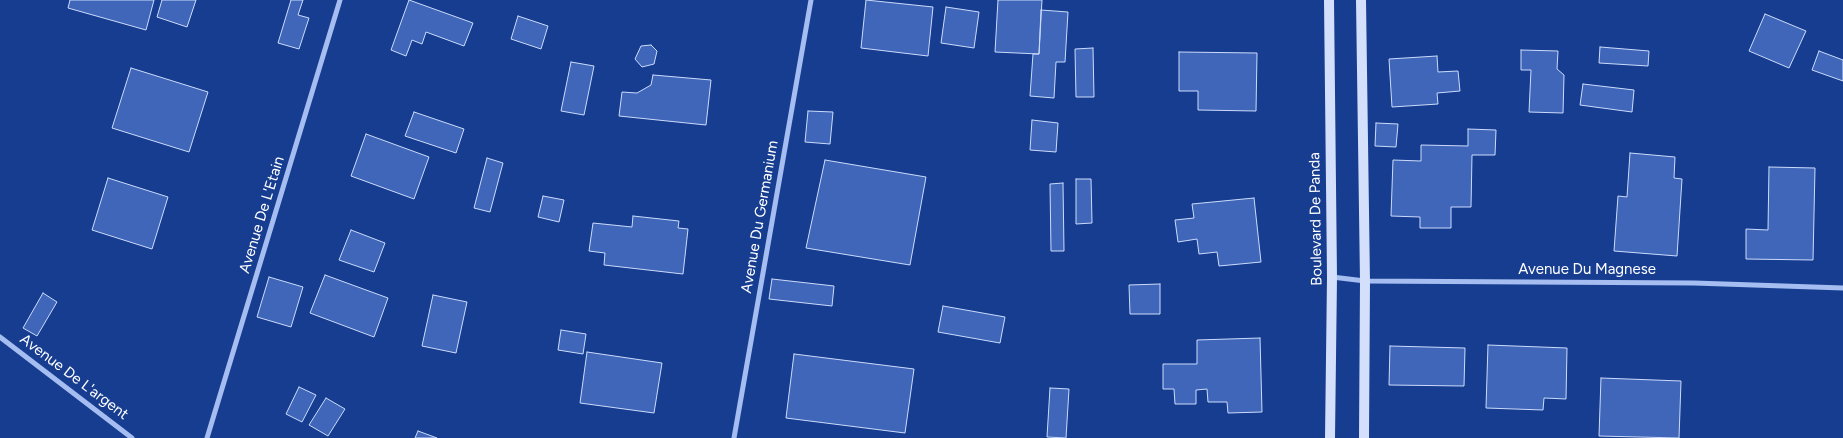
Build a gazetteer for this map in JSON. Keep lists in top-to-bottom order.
{
  "streets": {
    "street": [
      "Avenue De L'Etain",
      "Avenue Du Germanium",
      "Boulevard De Panda",
      "Avenue Du Magnese",
      "Avenue De L'argent"
    ]
  },
  "crossings": [
    ["Boulevard De Panda", "Avenue Du Magnese"]
  ]
}
